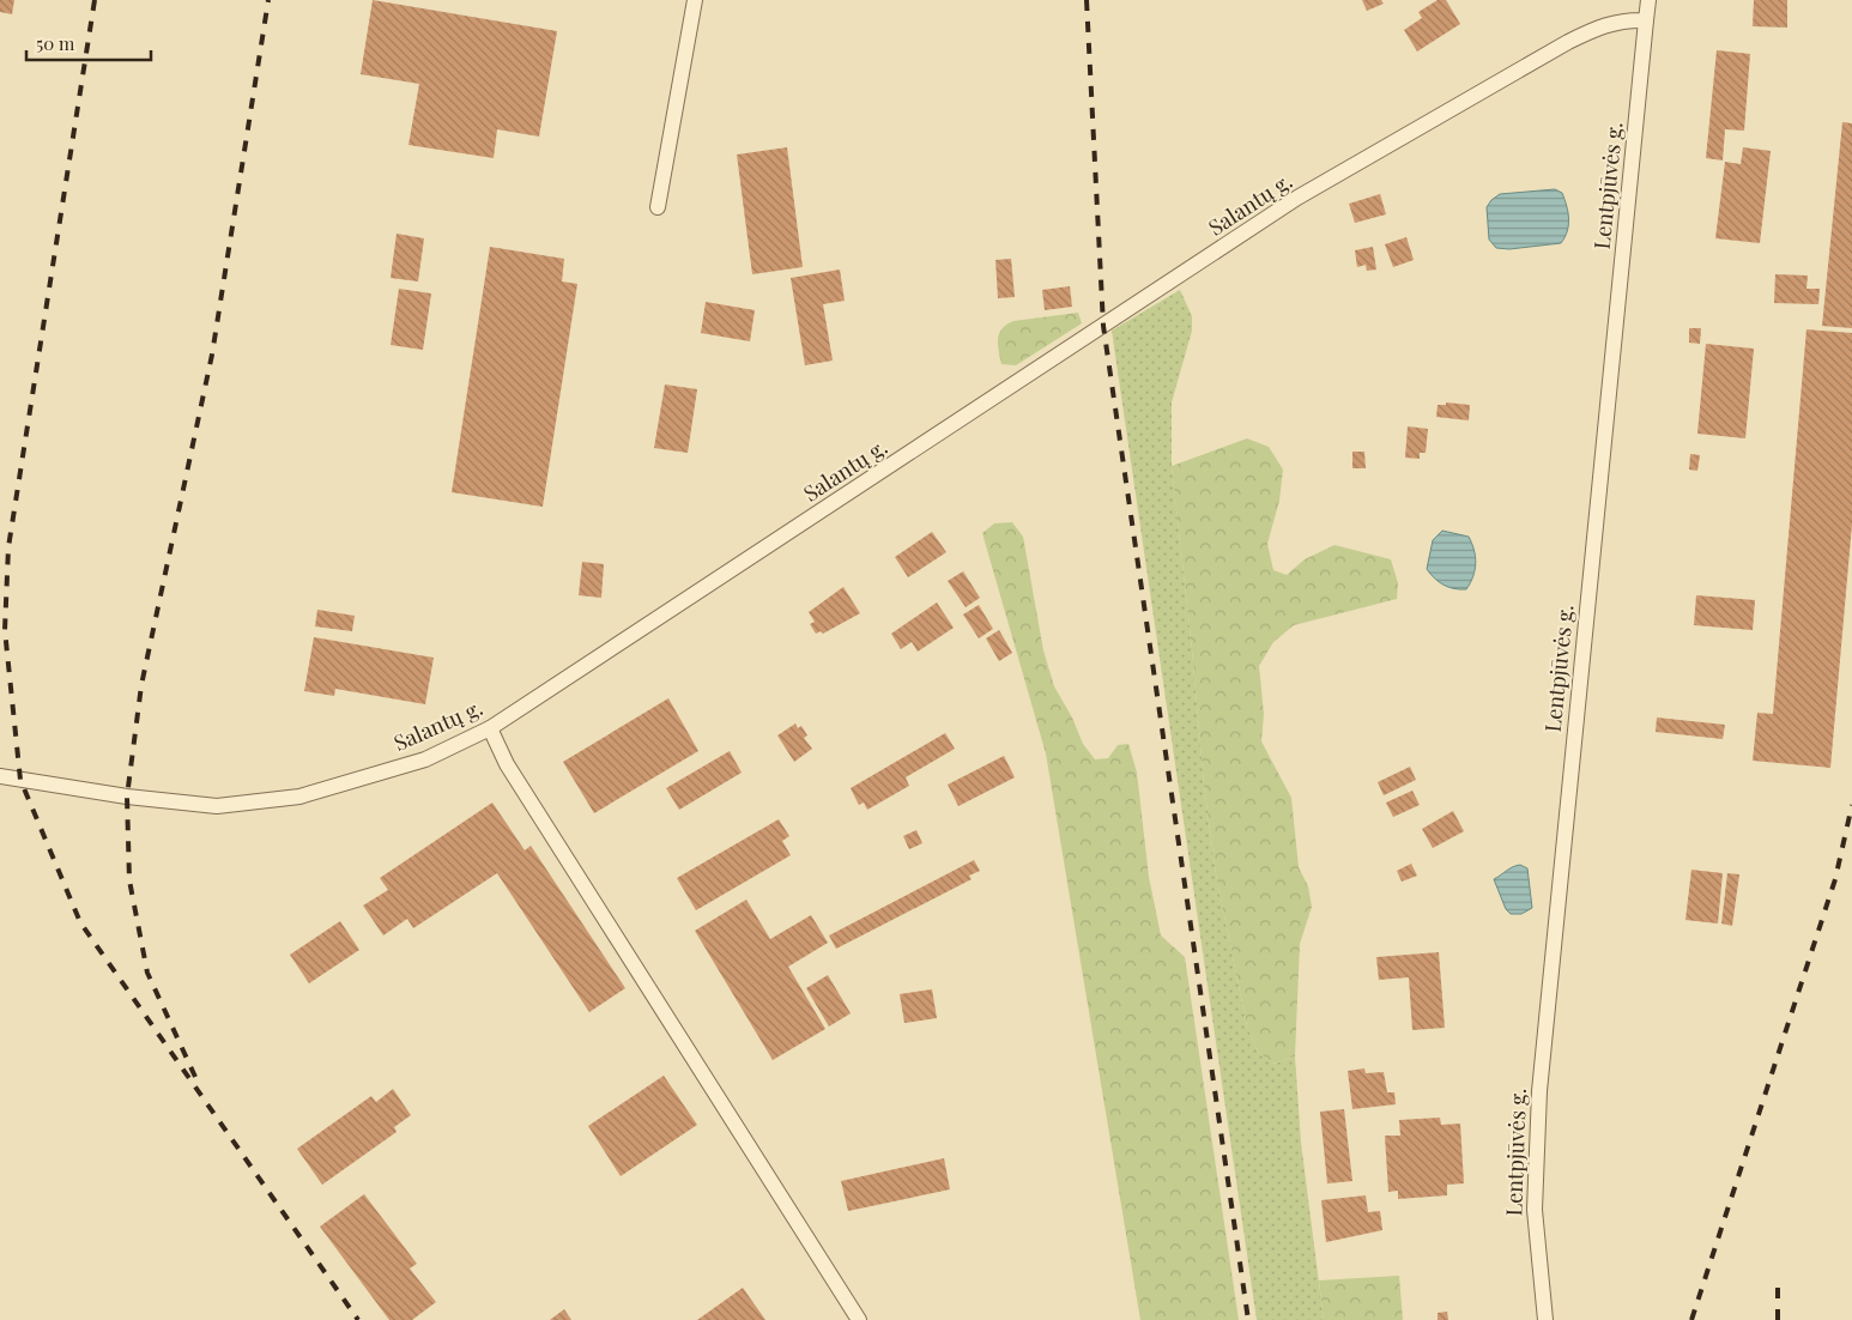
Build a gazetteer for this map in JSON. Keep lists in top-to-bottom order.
{
  "streets": {
    "street": ["Lentpjūvės g.", "Salantų g."]
  },
  "crossings": [
    ["Lentpjūvės g.", "Salantų g."]
  ],
  "scale_bar": "50 m"
}
